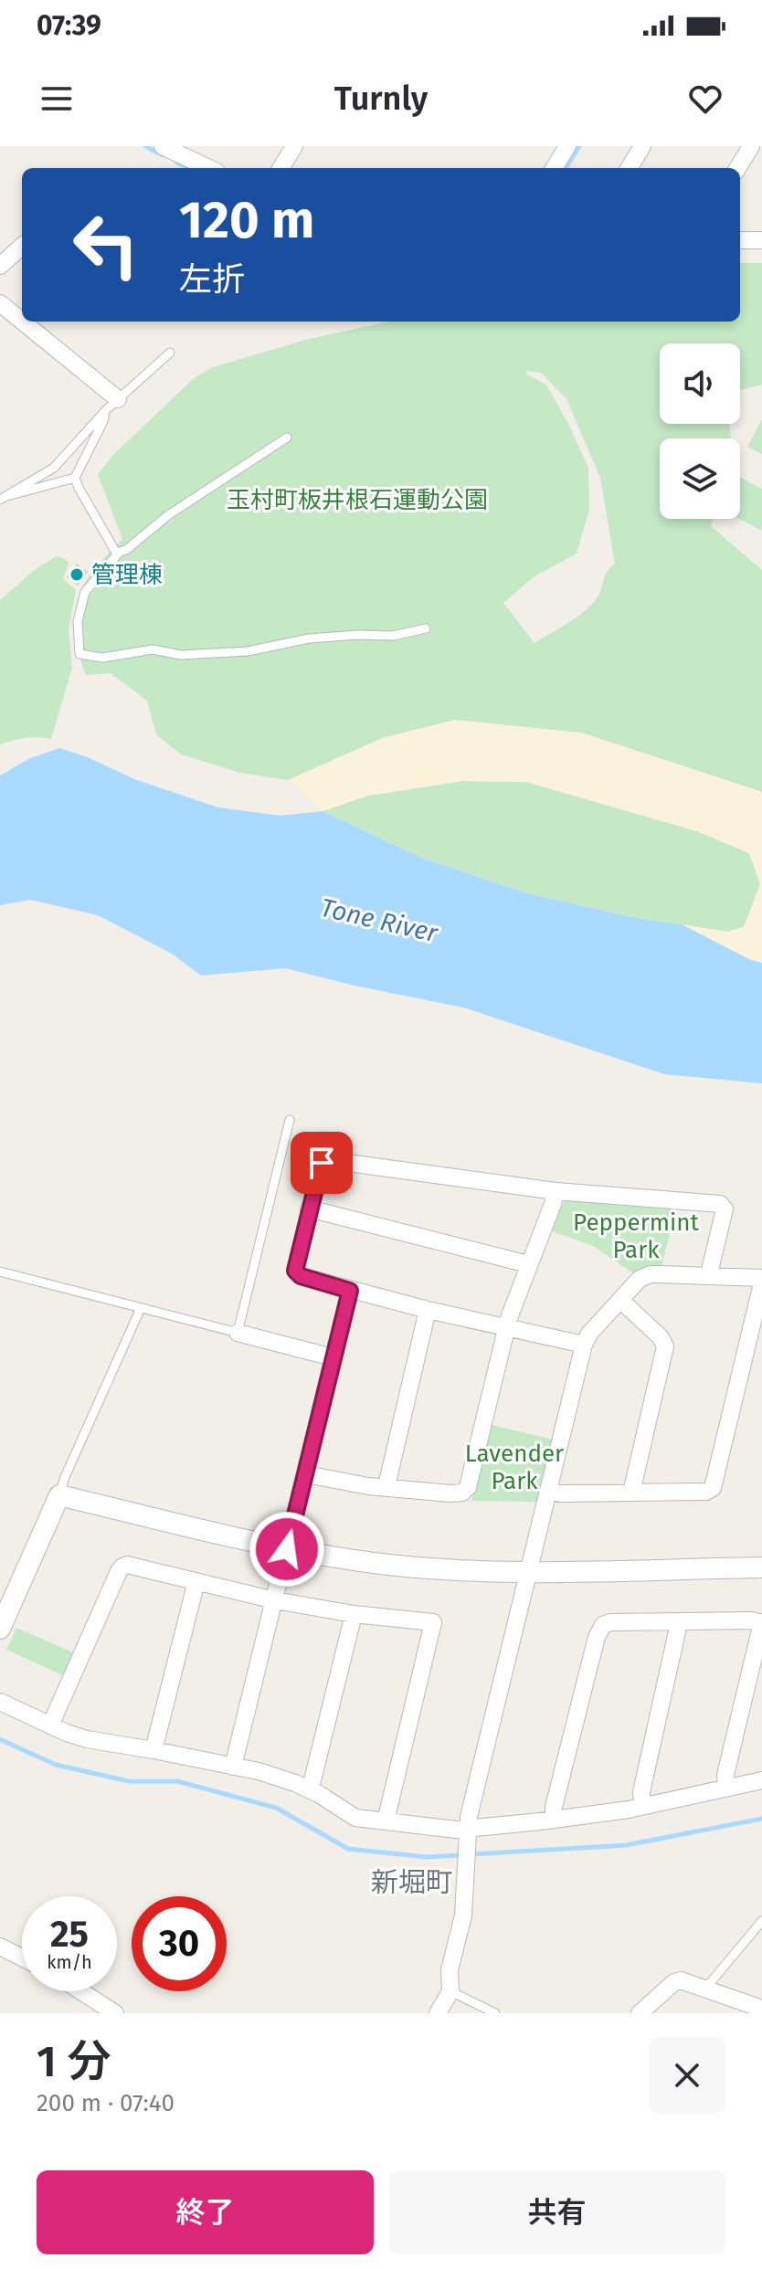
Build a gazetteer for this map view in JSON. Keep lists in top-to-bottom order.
{
  "districts": ["新堀町"],
  "water": ["Tone River"],
  "parks": ["玉村町板井根石運動公園", "Peppermint Park", "Lavender Park"],
  "places": ["管理棟"],
  "page": {
    "status": "07:39",
    "header": "Turnly",
    "turn": ["120 m", "左折"],
    "speed": "25 km/h",
    "limit": "30",
    "heading": ["1 分", "200 m · 07:40"],
    "buttons": ["終了", "共有"]
  }
}
